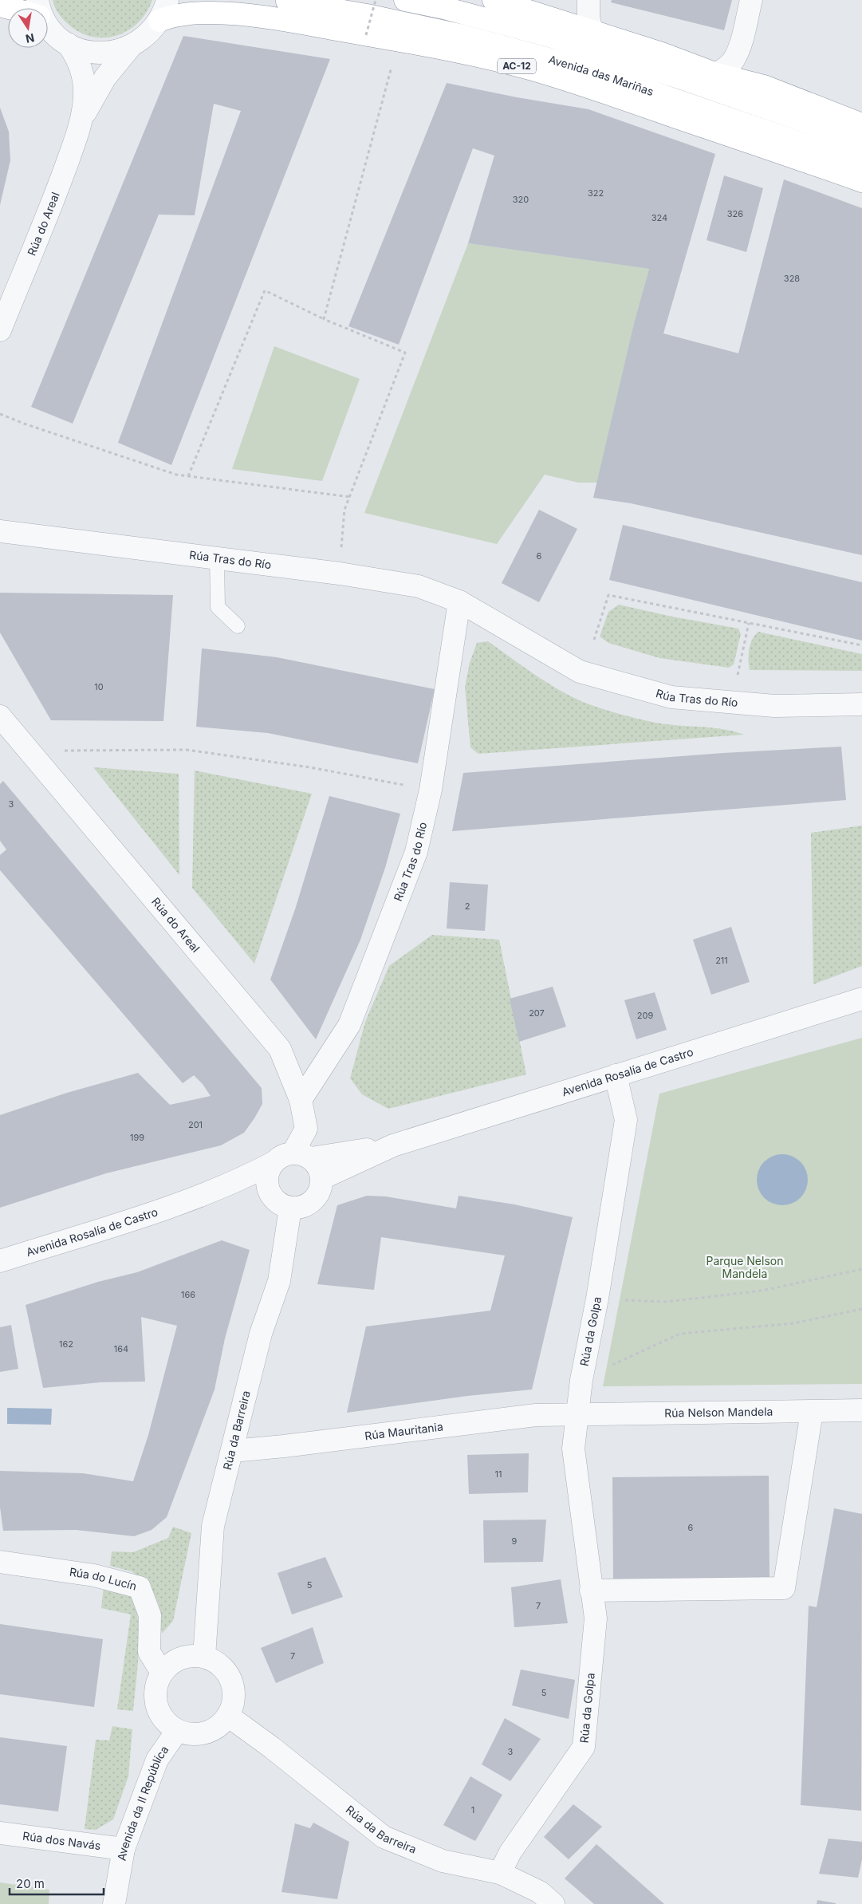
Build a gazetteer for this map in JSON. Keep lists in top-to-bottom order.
{
  "streets": {
    "highway": ["AC-12", "Avenida das Mariñas"],
    "street": [
      "Rúa do Areal",
      "Rúa Tras do Río",
      "Avenida Rosalía de Castro",
      "Rúa da Golpa",
      "Rúa Nelson Mandela",
      "Rúa da Barreira",
      "Rúa Mauritania",
      "Rúa do Lucín",
      "Avenida da II República",
      "Rúa dos Navás"
    ]
  },
  "crossings": [
    ["Rúa do Areal", "Rúa Tras do Río"],
    ["Rúa do Areal", "Avenida Rosalía de Castro"],
    ["Rúa do Areal", "Rúa da Barreira"],
    ["Avenida Rosalía de Castro", "Rúa da Golpa"],
    ["Avenida Rosalía de Castro", "Rúa da Barreira"],
    ["Rúa da Golpa", "Rúa Nelson Mandela"],
    ["Rúa da Golpa", "Rúa da Barreira"],
    ["Rúa da Golpa", "Rúa Mauritania"],
    ["Rúa Nelson Mandela", "Rúa Mauritania"],
    ["Rúa da Barreira", "Rúa Mauritania"],
    ["Rúa da Barreira", "Rúa do Lucín"],
    ["Rúa da Barreira", "Avenida da II República"],
    ["Rúa do Lucín", "Avenida da II República"],
    ["Avenida da II República", "Rúa dos Navás"]
  ],
  "parks": ["Parque Nelson Mandela"],
  "house_numbers": [
    "322",
    "320",
    "326",
    "324",
    "328",
    "6",
    "10",
    "3",
    "2",
    "211",
    "207",
    "209",
    "201",
    "199",
    "166",
    "162",
    "164",
    "11",
    "6",
    "9",
    "5",
    "7",
    "7",
    "5",
    "3",
    "1"
  ],
  "scale_bar": "20 m",
  "north": "bottom"
}
